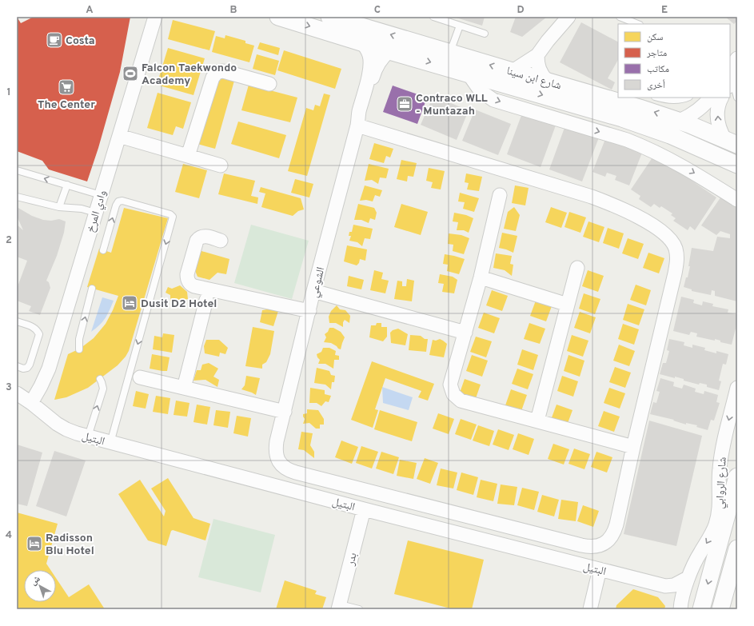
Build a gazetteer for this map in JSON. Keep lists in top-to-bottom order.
{
  "streets": {
    "street": [
      "شارع ابن سينا",
      "وادي المرخ",
      "الشوعي",
      "البتيل",
      "شارع الروابي",
      "بدر"
    ]
  },
  "crossings": [
    ["شارع ابن سينا", "الشوعي"],
    ["وادي المرخ", "البتيل"],
    ["البتيل", "شارع الروابي"],
    ["البتيل", "بدر"]
  ],
  "places": {
    "cafe": ["Costa"],
    "sports": ["Falcon Taekwondo Academy"],
    "supermarket": ["The Center"],
    "office": ["Contraco WLL - Muntazah"],
    "hotel": ["Dusit D2 Hotel", "Radisson Blu Hotel"]
  },
  "legend": [
    "سكن",
    "متاجر",
    "مكاتب",
    "أخرى"
  ],
  "north": "top left",
  "grid": {
    "columns": [
      "A",
      "B",
      "C",
      "D",
      "E"
    ],
    "rows": [
      "1",
      "2",
      "3",
      "4"
    ]
  }
}
